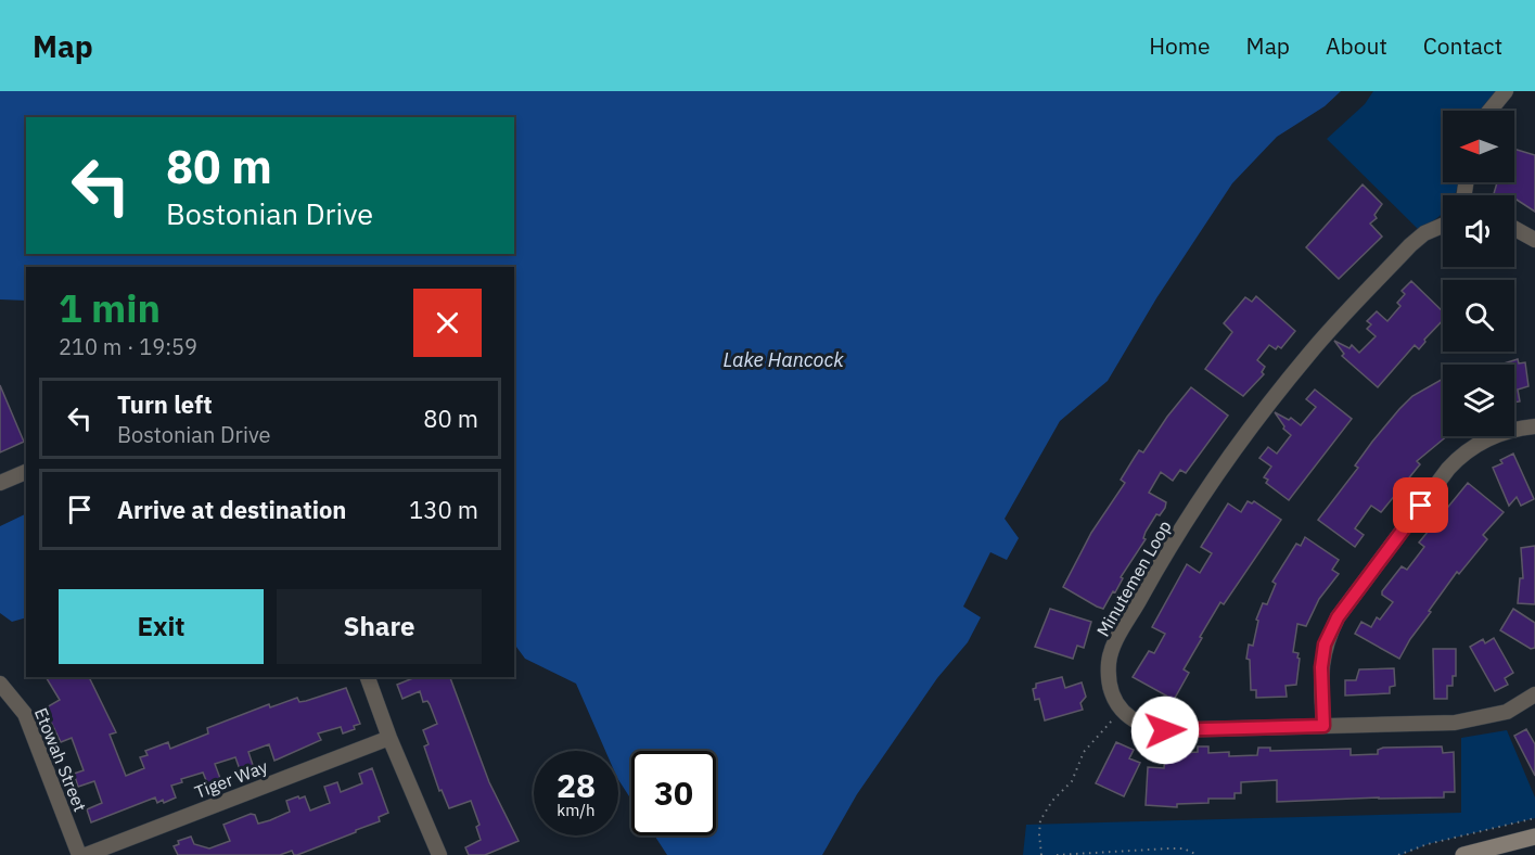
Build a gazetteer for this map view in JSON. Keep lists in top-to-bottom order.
{
  "streets": {
    "street": ["Minutemen Loop", "Etowah Street", "Tiger Way"]
  },
  "water": ["Lake Hancock"],
  "north": "left",
  "page": {
    "header": "Map",
    "nav": [
      "Home",
      "Map",
      "About",
      "Contact"
    ],
    "turn": ["80 m", "Bostonian Drive"],
    "heading": ["1 min", "210 m · 19:59"],
    "list": [
      {
        "name": "Turn left",
        "note": "Bostonian Drive",
        "value": "80 m"
      },
      {
        "name": "Arrive at destination",
        "value": "130 m"
      }
    ],
    "buttons": ["Exit", "Share"],
    "speed": "28 km/h",
    "limit": "30"
  }
}
